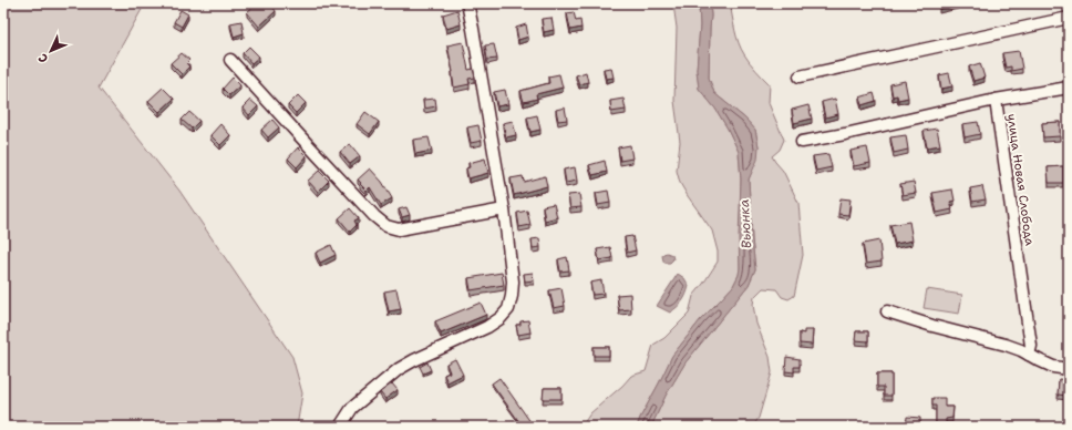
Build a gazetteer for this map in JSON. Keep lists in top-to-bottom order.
{
  "streets": {
    "street": ["улица Новая Слобода"]
  },
  "water": ["Вьюнка"],
  "north": "bottom left"
}
